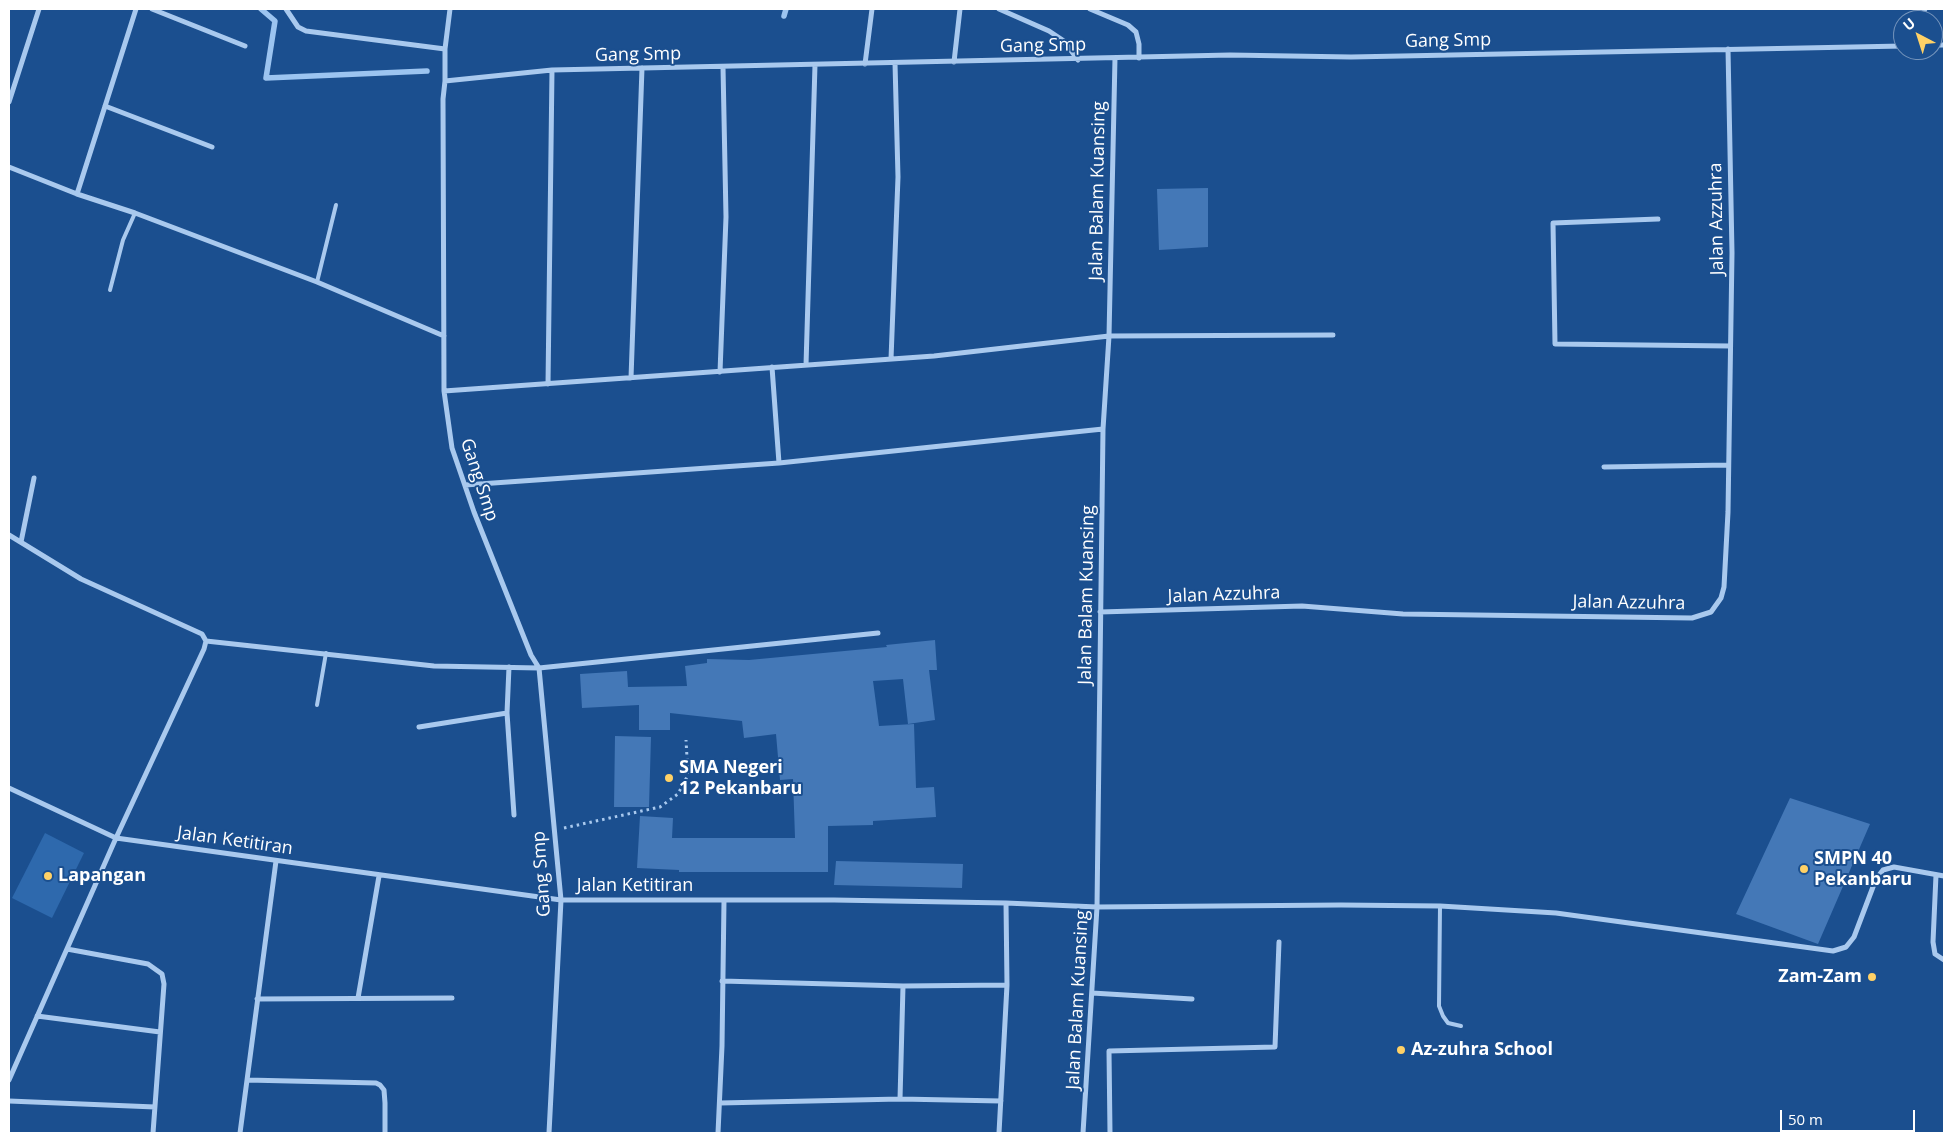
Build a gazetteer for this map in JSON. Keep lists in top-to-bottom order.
{
  "streets": {
    "street": [
      "Gang Smp",
      "Jalan Balam Kuansing",
      "Jalan Azzuhra",
      "Jalan Ketitiran"
    ]
  },
  "crossings": [
    ["Gang Smp", "Jalan Balam Kuansing"],
    ["Gang Smp", "Jalan Azzuhra"],
    ["Gang Smp", "Jalan Ketitiran"],
    ["Jalan Balam Kuansing", "Jalan Azzuhra"],
    ["Jalan Balam Kuansing", "Jalan Ketitiran"]
  ],
  "places": [
    "SMA Negeri 12 Pekanbaru",
    "SMPN 40 Pekanbaru",
    "Lapangan",
    "Zam-Zam",
    "Az-zuhra School"
  ],
  "scale_bar": "50 m",
  "north": "top left"
}
